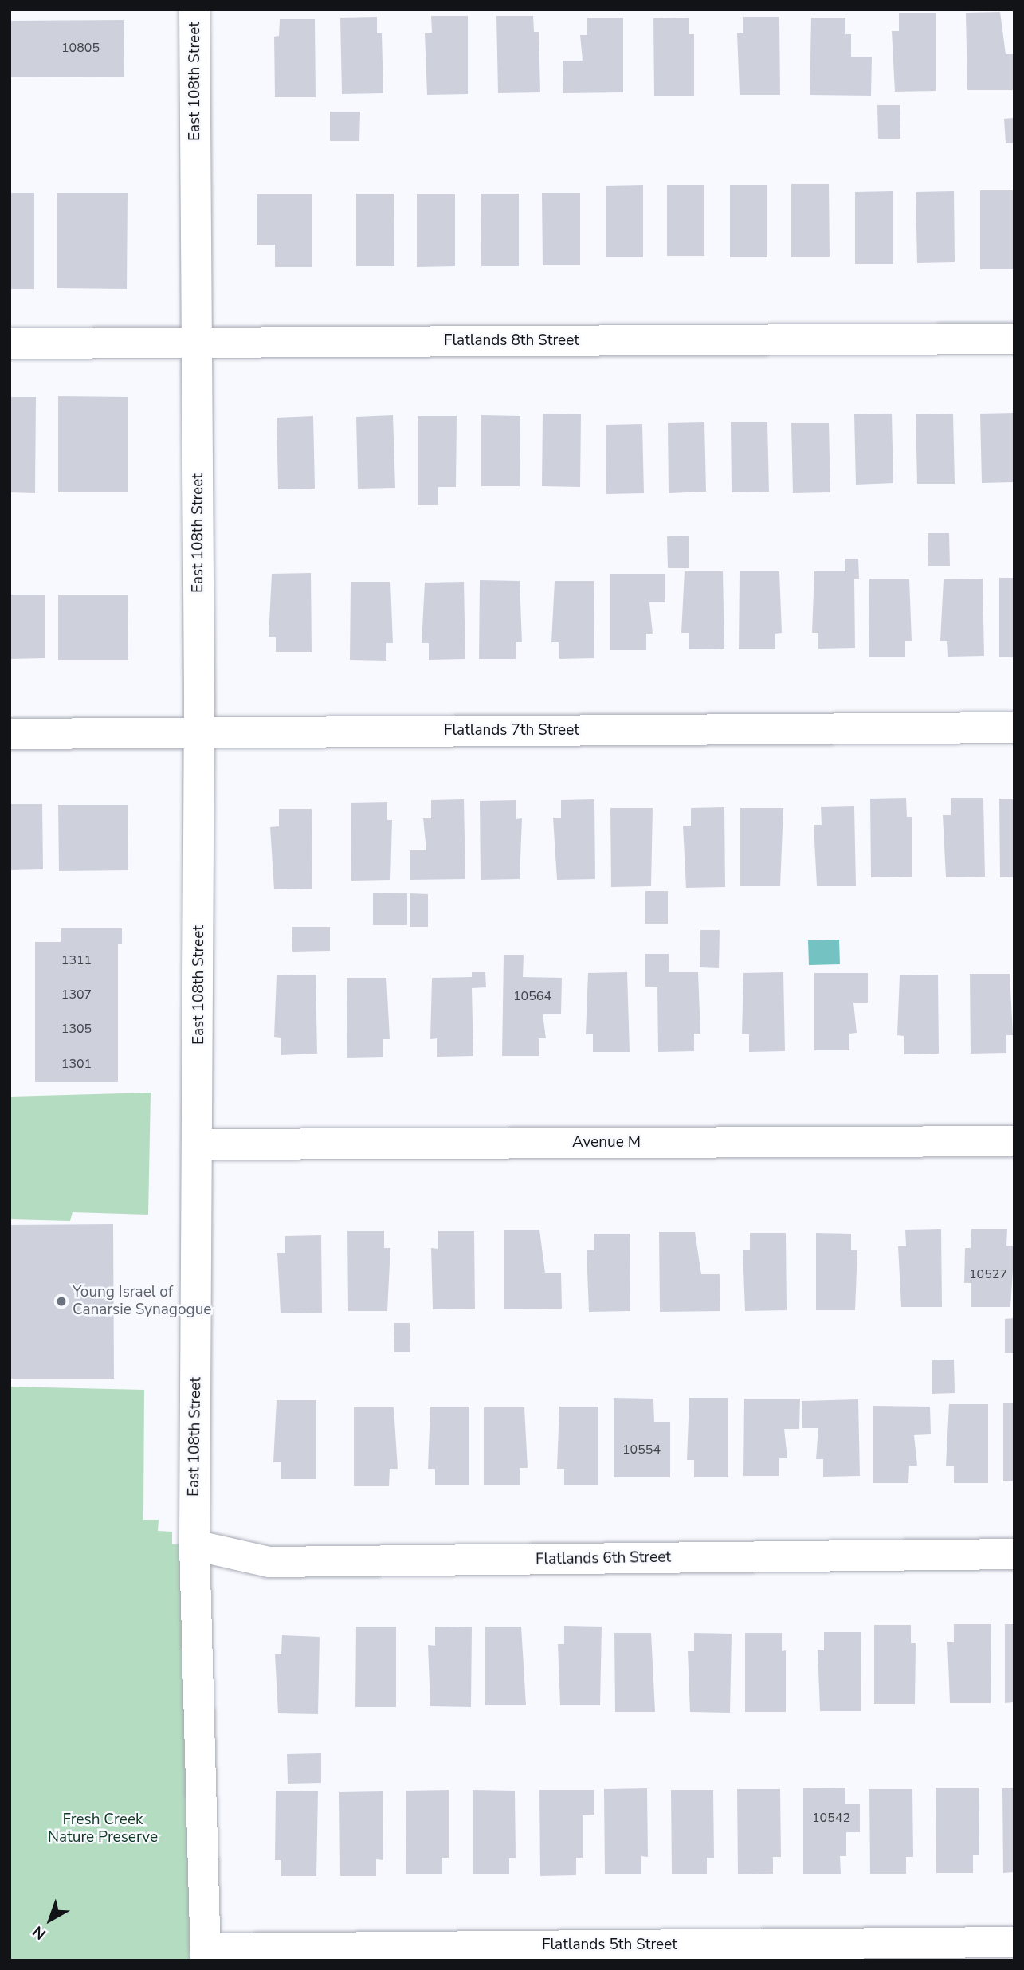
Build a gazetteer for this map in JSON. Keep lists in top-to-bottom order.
{
  "streets": {
    "street": [
      "East 108th Street",
      "Flatlands 8th Street",
      "Flatlands 7th Street",
      "Avenue M",
      "Flatlands 6th Street",
      "Flatlands 5th Street"
    ]
  },
  "crossings": [
    ["East 108th Street", "Flatlands 8th Street"],
    ["East 108th Street", "Flatlands 7th Street"],
    ["East 108th Street", "Avenue M"],
    ["East 108th Street", "Flatlands 6th Street"],
    ["East 108th Street", "Flatlands 5th Street"]
  ],
  "parks": ["Fresh Creek Nature Preserve"],
  "places": ["Young Israel of Canarsie Synagogue"],
  "house_numbers": [
    "10805",
    "1311",
    "1307",
    "10564",
    "1305",
    "1301",
    "10527",
    "10554",
    "10542"
  ],
  "north": "bottom left"
}
